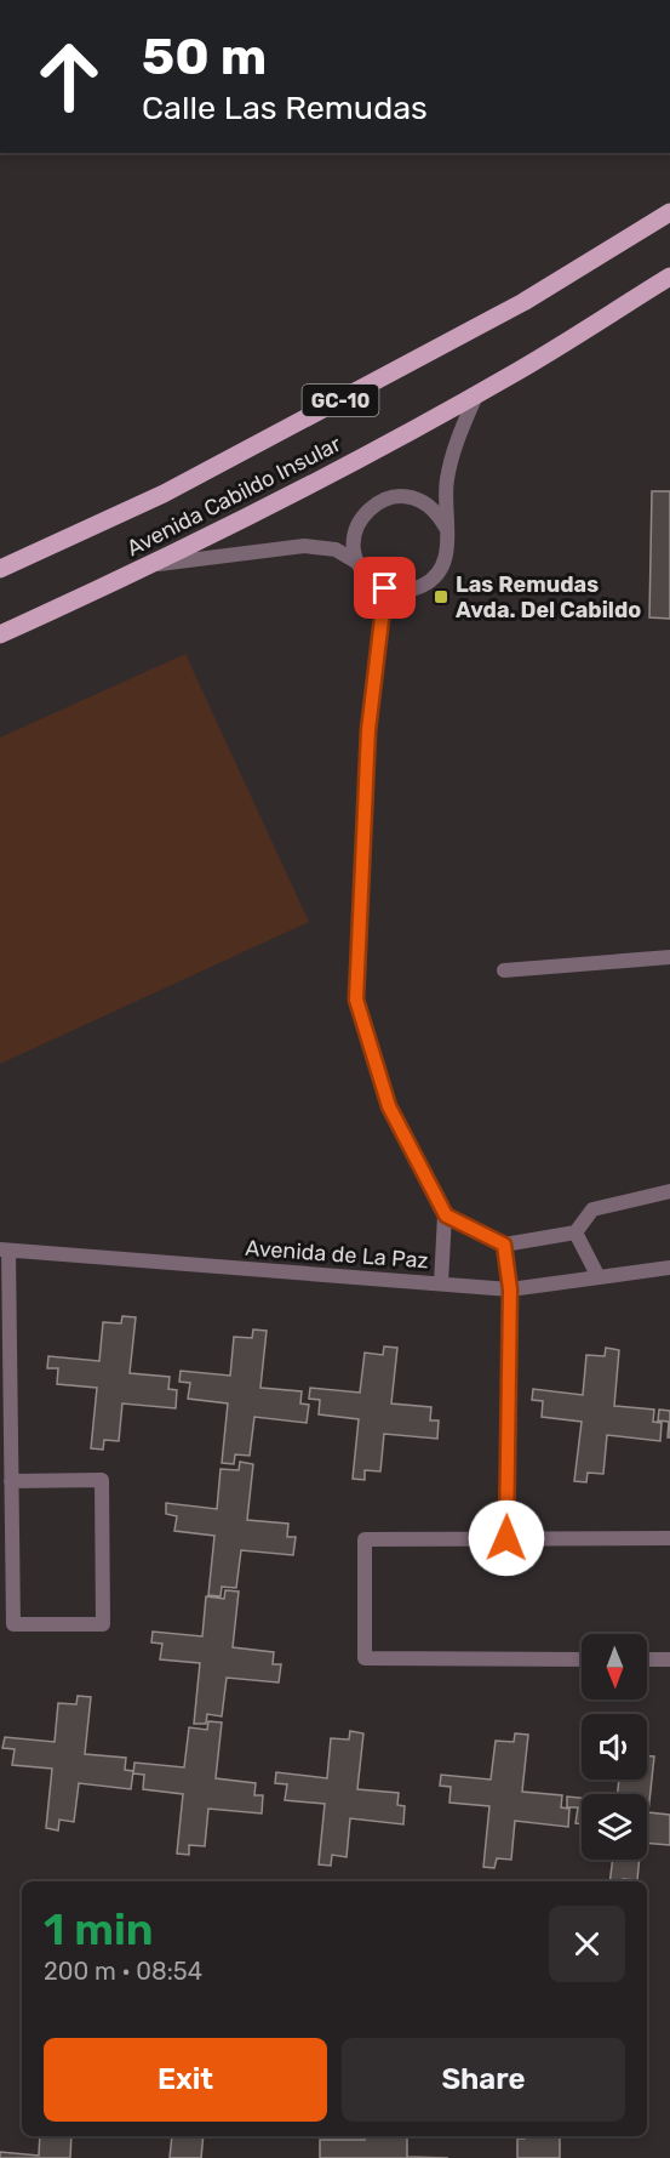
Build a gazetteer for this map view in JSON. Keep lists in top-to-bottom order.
{
  "streets": {
    "main road": ["GC-10", "Avenida Cabildo Insular"],
    "street": ["Avenida de La Paz"]
  },
  "places": {
    "transit": ["Las Remudas Avda. Del Cabildo"]
  },
  "north": "bottom",
  "page": {
    "turn": ["50 m", "Calle Las Remudas"],
    "heading": ["1 min", "200 m · 08:54"],
    "buttons": ["Exit", "Share"]
  }
}
